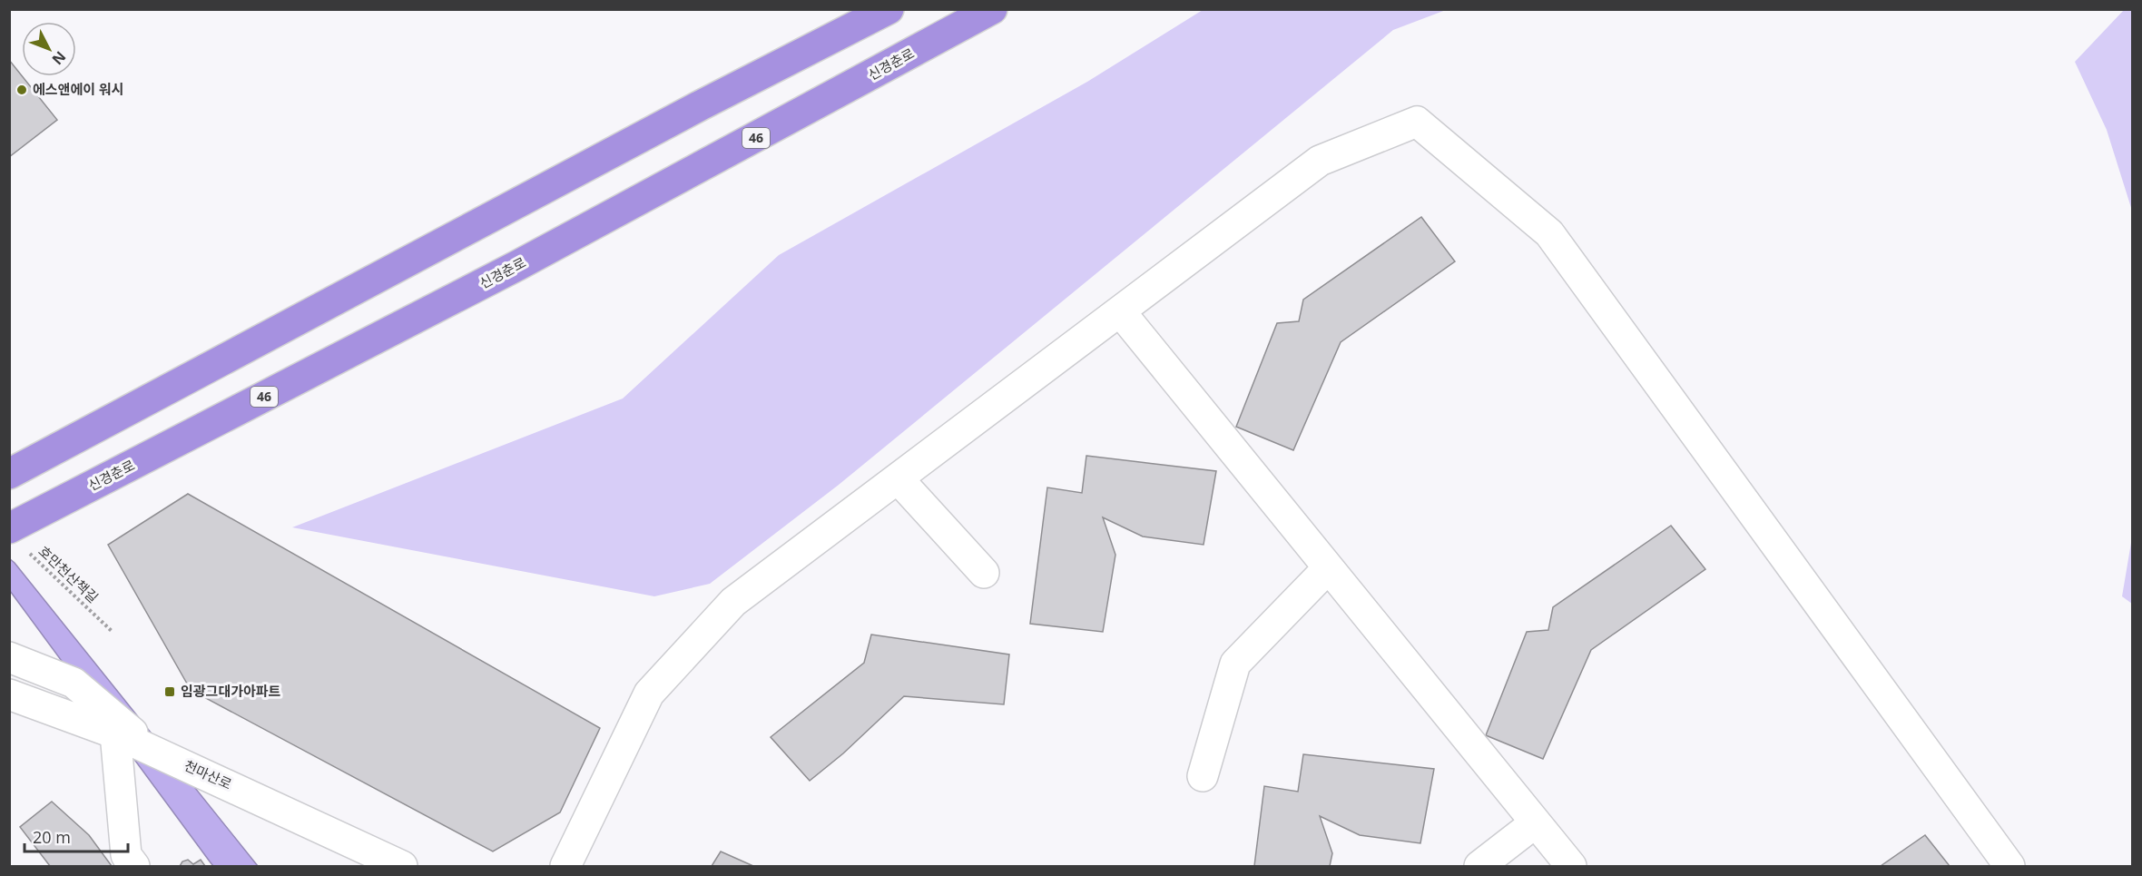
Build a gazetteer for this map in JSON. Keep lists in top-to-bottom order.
{
  "streets": {
    "highway": ["신경춘로", "46"],
    "street": ["천마산로"],
    "path": ["호만천산책길"]
  },
  "crossings": [
    ["신경춘로", "호만천산책길"]
  ],
  "places": {
    "other": ["에스앤에이 워시"],
    "transit": ["임광그대가아파트"]
  },
  "scale_bar": "20 m",
  "north": "bottom right"
}
